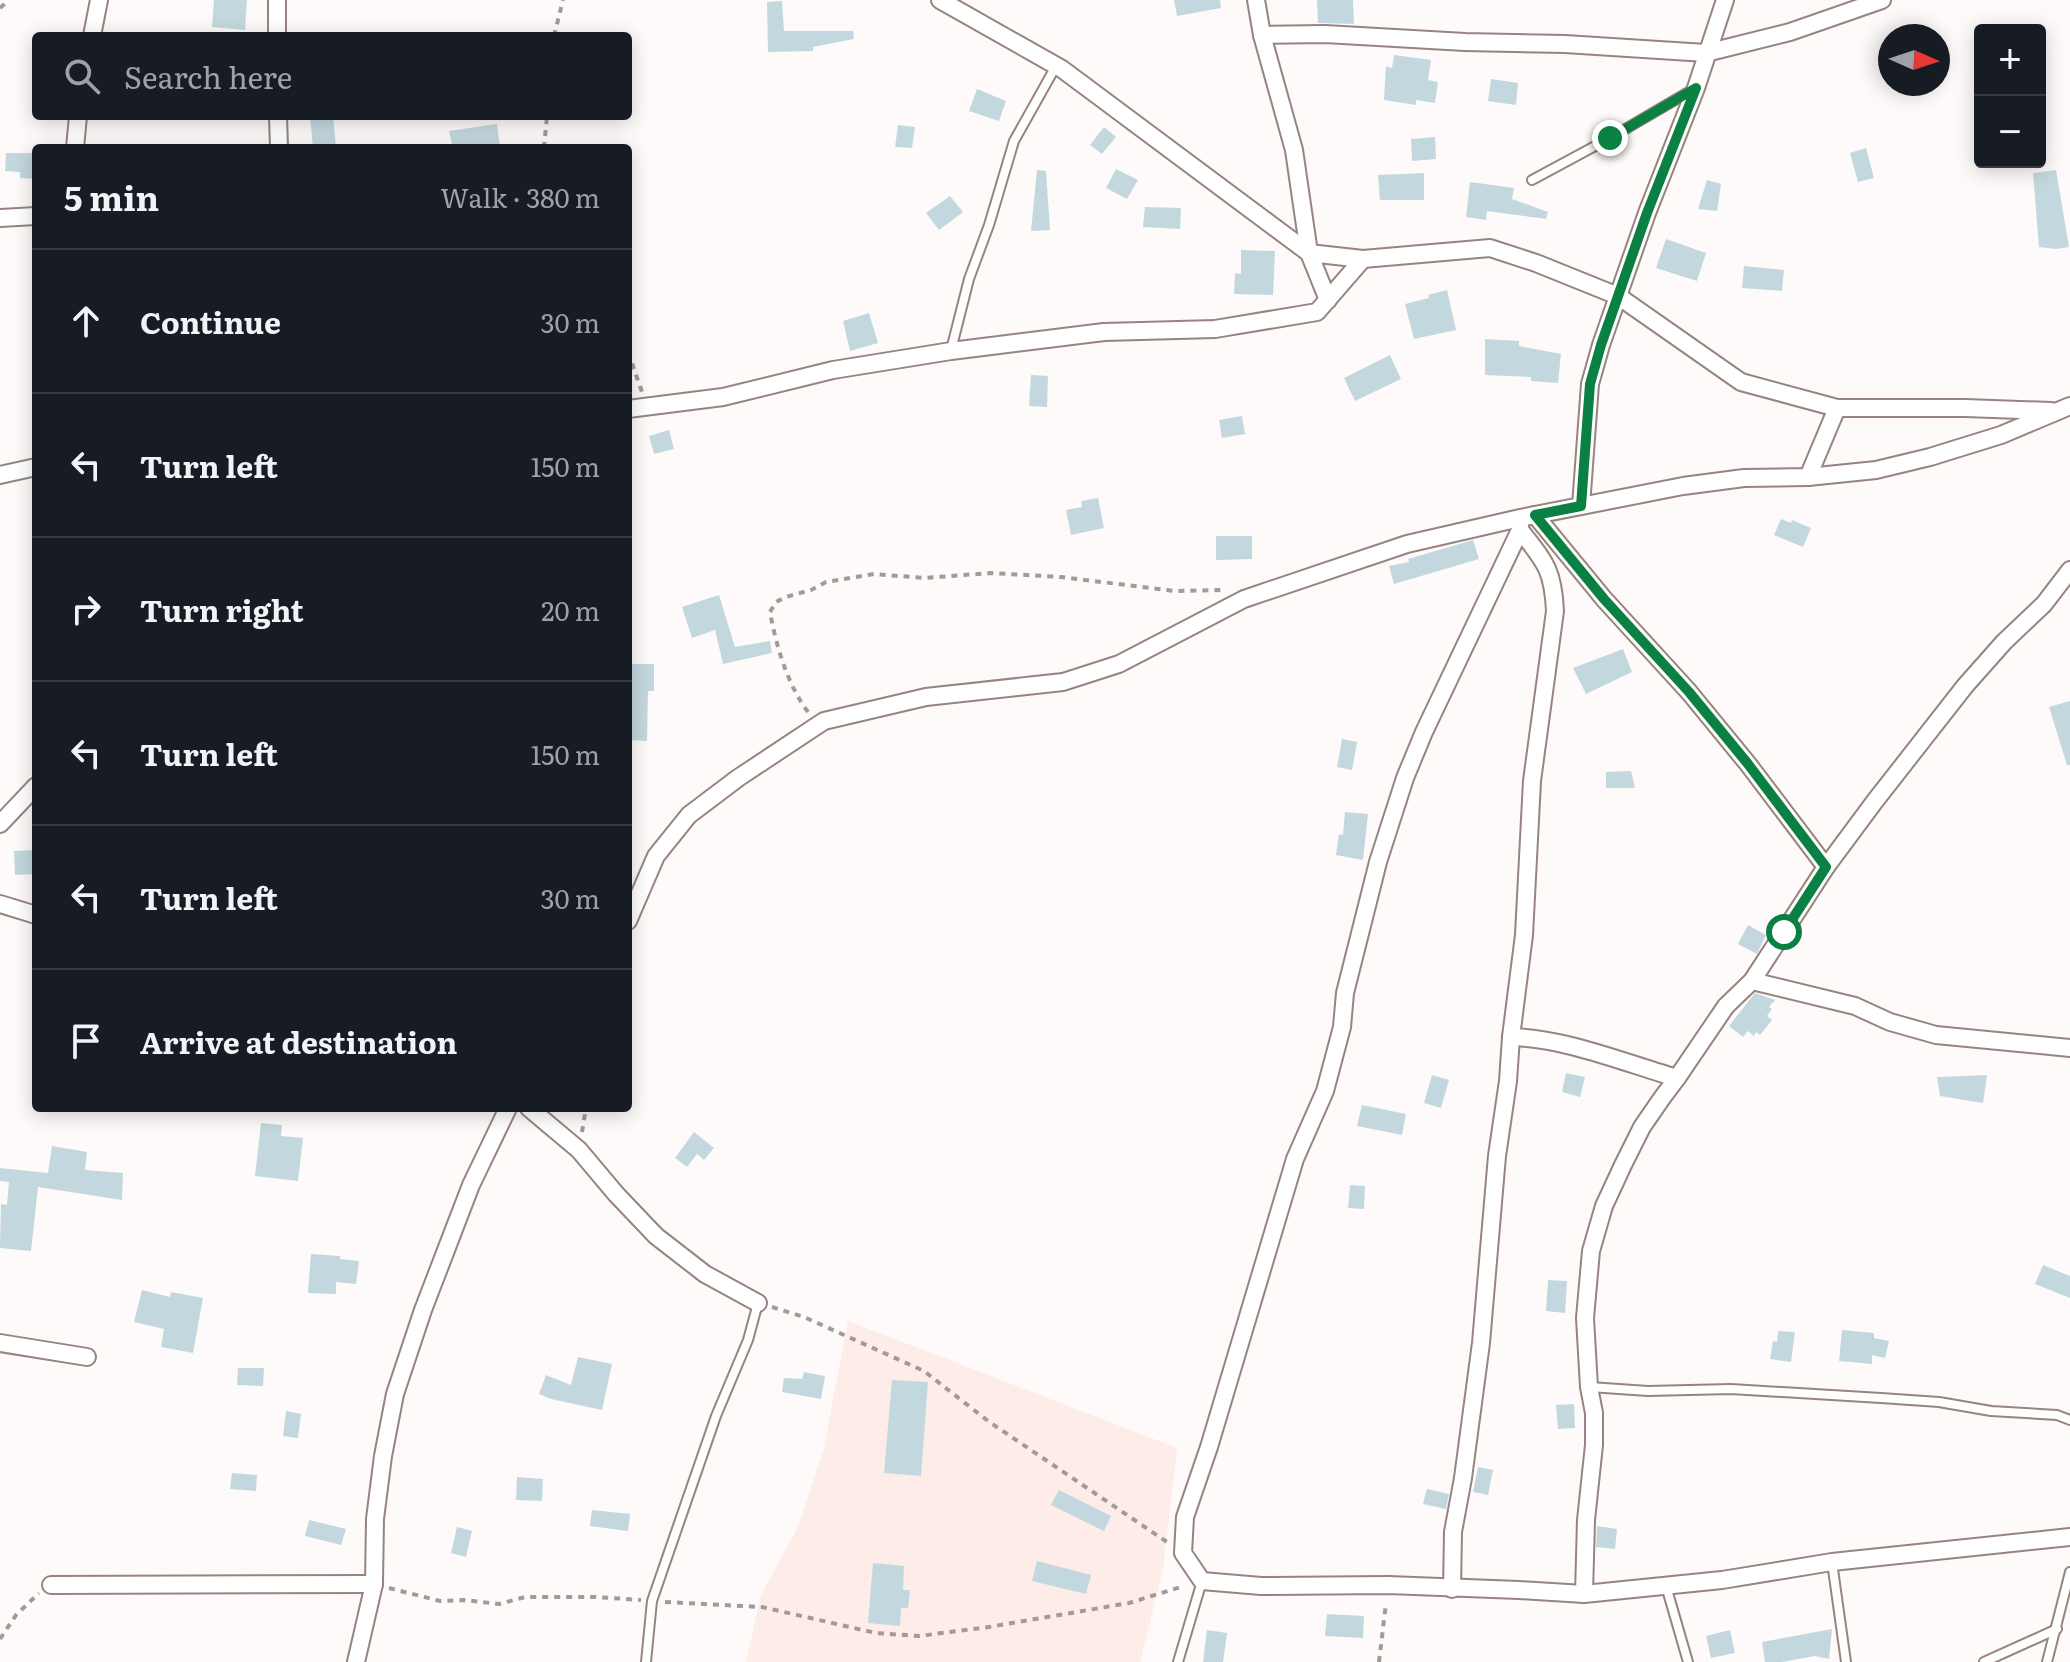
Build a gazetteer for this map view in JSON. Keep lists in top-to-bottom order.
{
  "north": "right",
  "page": {
    "map_buttons": ["+", "−"],
    "search": "Search here",
    "heading": ["5 min", "Walk · 380 m"],
    "list": [
      ["Continue", "30 m"],
      ["Turn left", "150 m"],
      ["Turn right", "20 m"],
      ["Turn left", "150 m"],
      ["Turn left", "30 m"],
      "Arrive at destination"
    ]
  }
}
